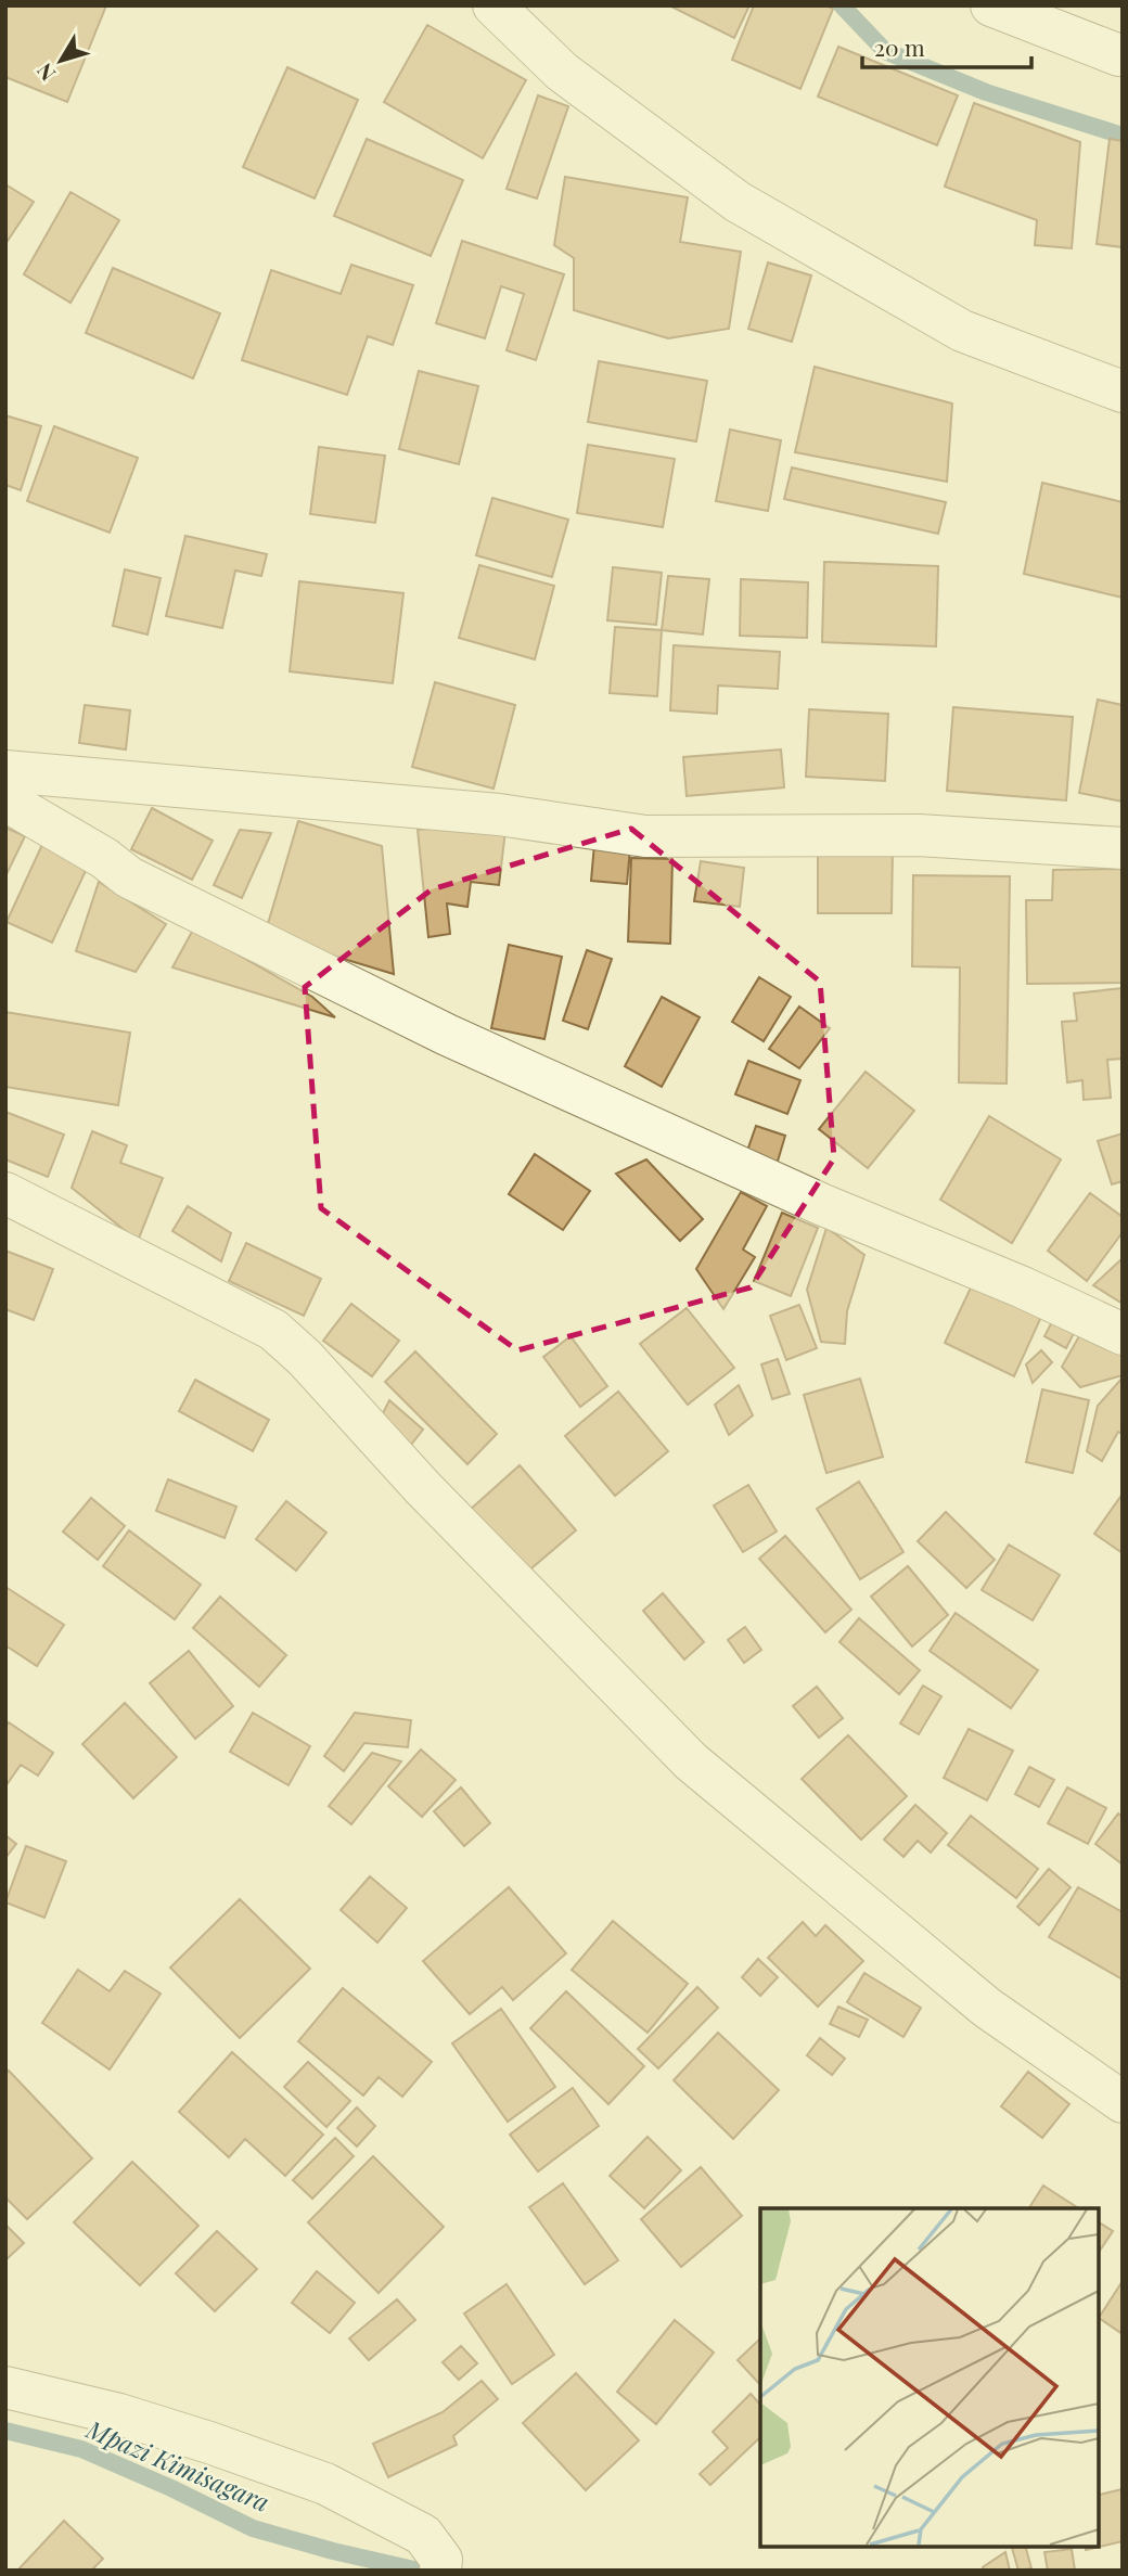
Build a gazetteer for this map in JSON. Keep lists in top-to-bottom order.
{
  "water": ["Mpazi Kimisagara"],
  "scale_bar": "20 m",
  "north": "bottom left"
}
